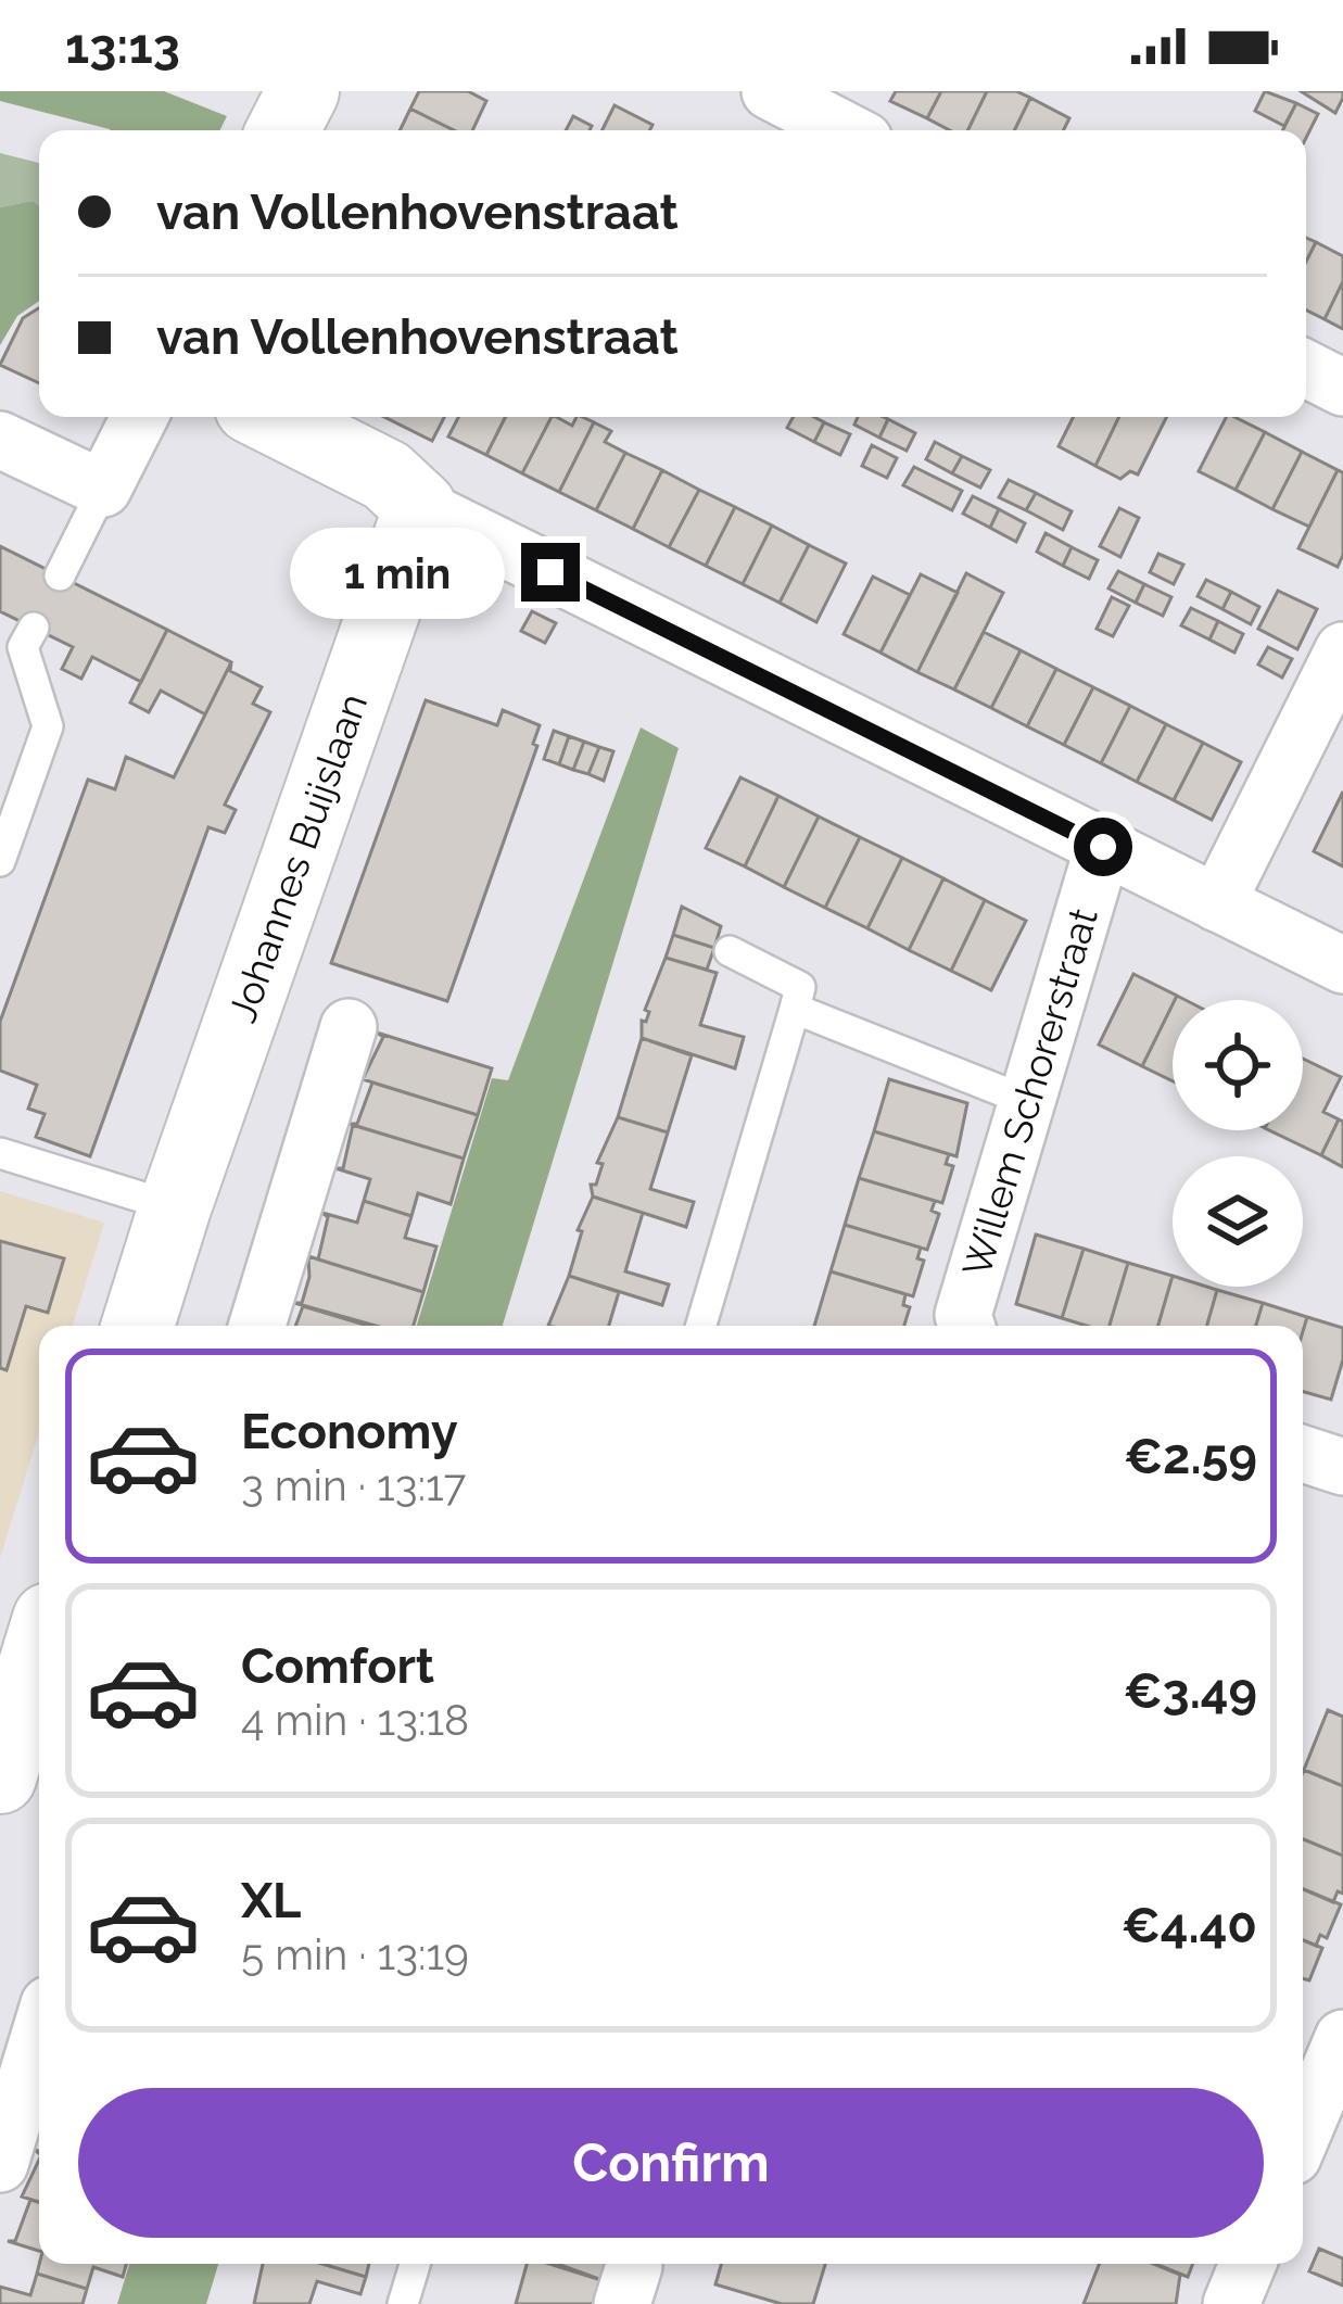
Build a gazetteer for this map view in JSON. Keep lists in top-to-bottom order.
{
  "streets": {
    "street": ["Johannes Buijslaan", "Willem Schorerstraat"]
  },
  "page": {
    "status": "13:13",
    "banner": ["van Vollenhovenstraat", "van Vollenhovenstraat"],
    "bubble": "1 min",
    "list": [
      {
        "name": "Economy",
        "note": "3 min · 13:17",
        "value": "€2.59"
      },
      {
        "name": "Comfort",
        "note": "4 min · 13:18",
        "value": "€3.49"
      },
      {
        "name": "XL",
        "note": "5 min · 13:19",
        "value": "€4.40"
      }
    ],
    "buttons": "Confirm"
  }
}
